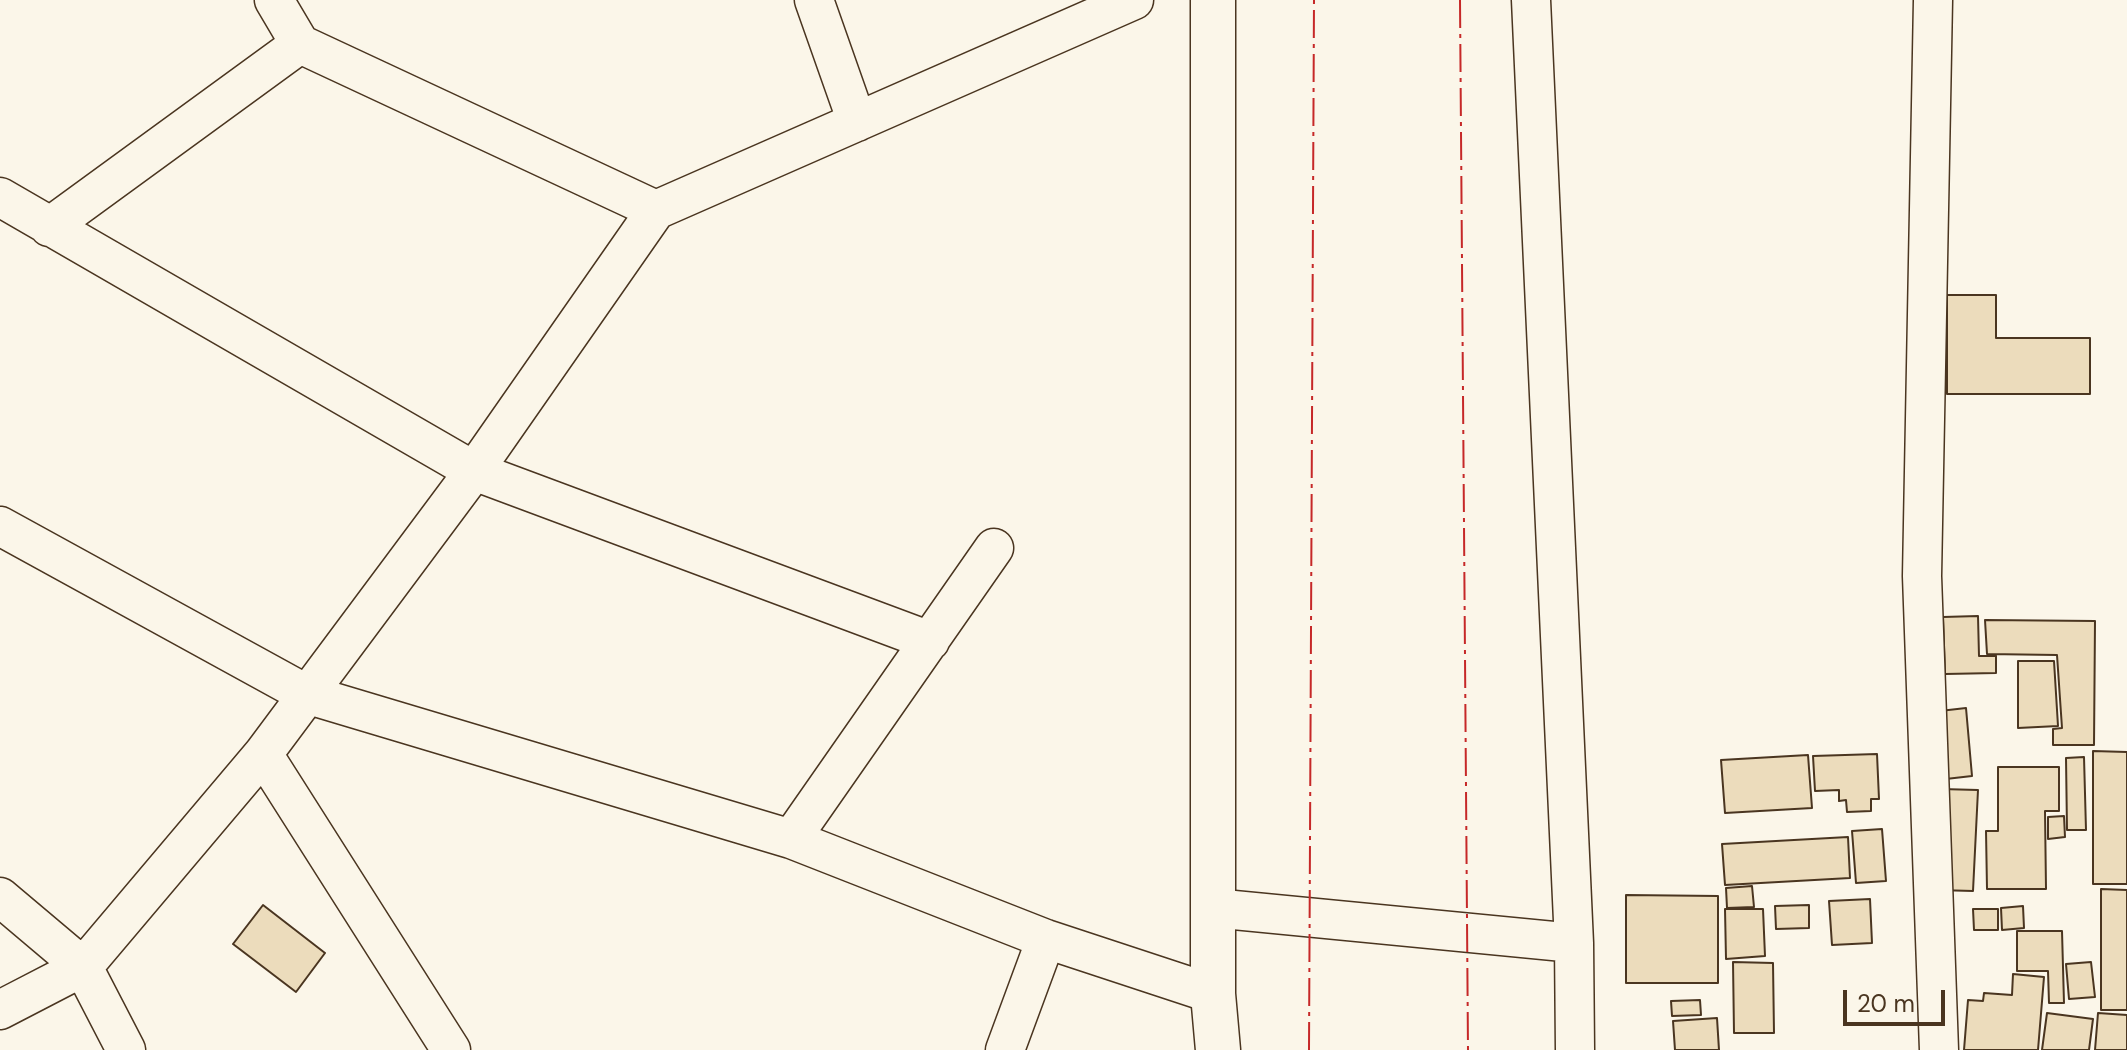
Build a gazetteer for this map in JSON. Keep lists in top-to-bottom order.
{
  "scale_bar": "20 m"
}
